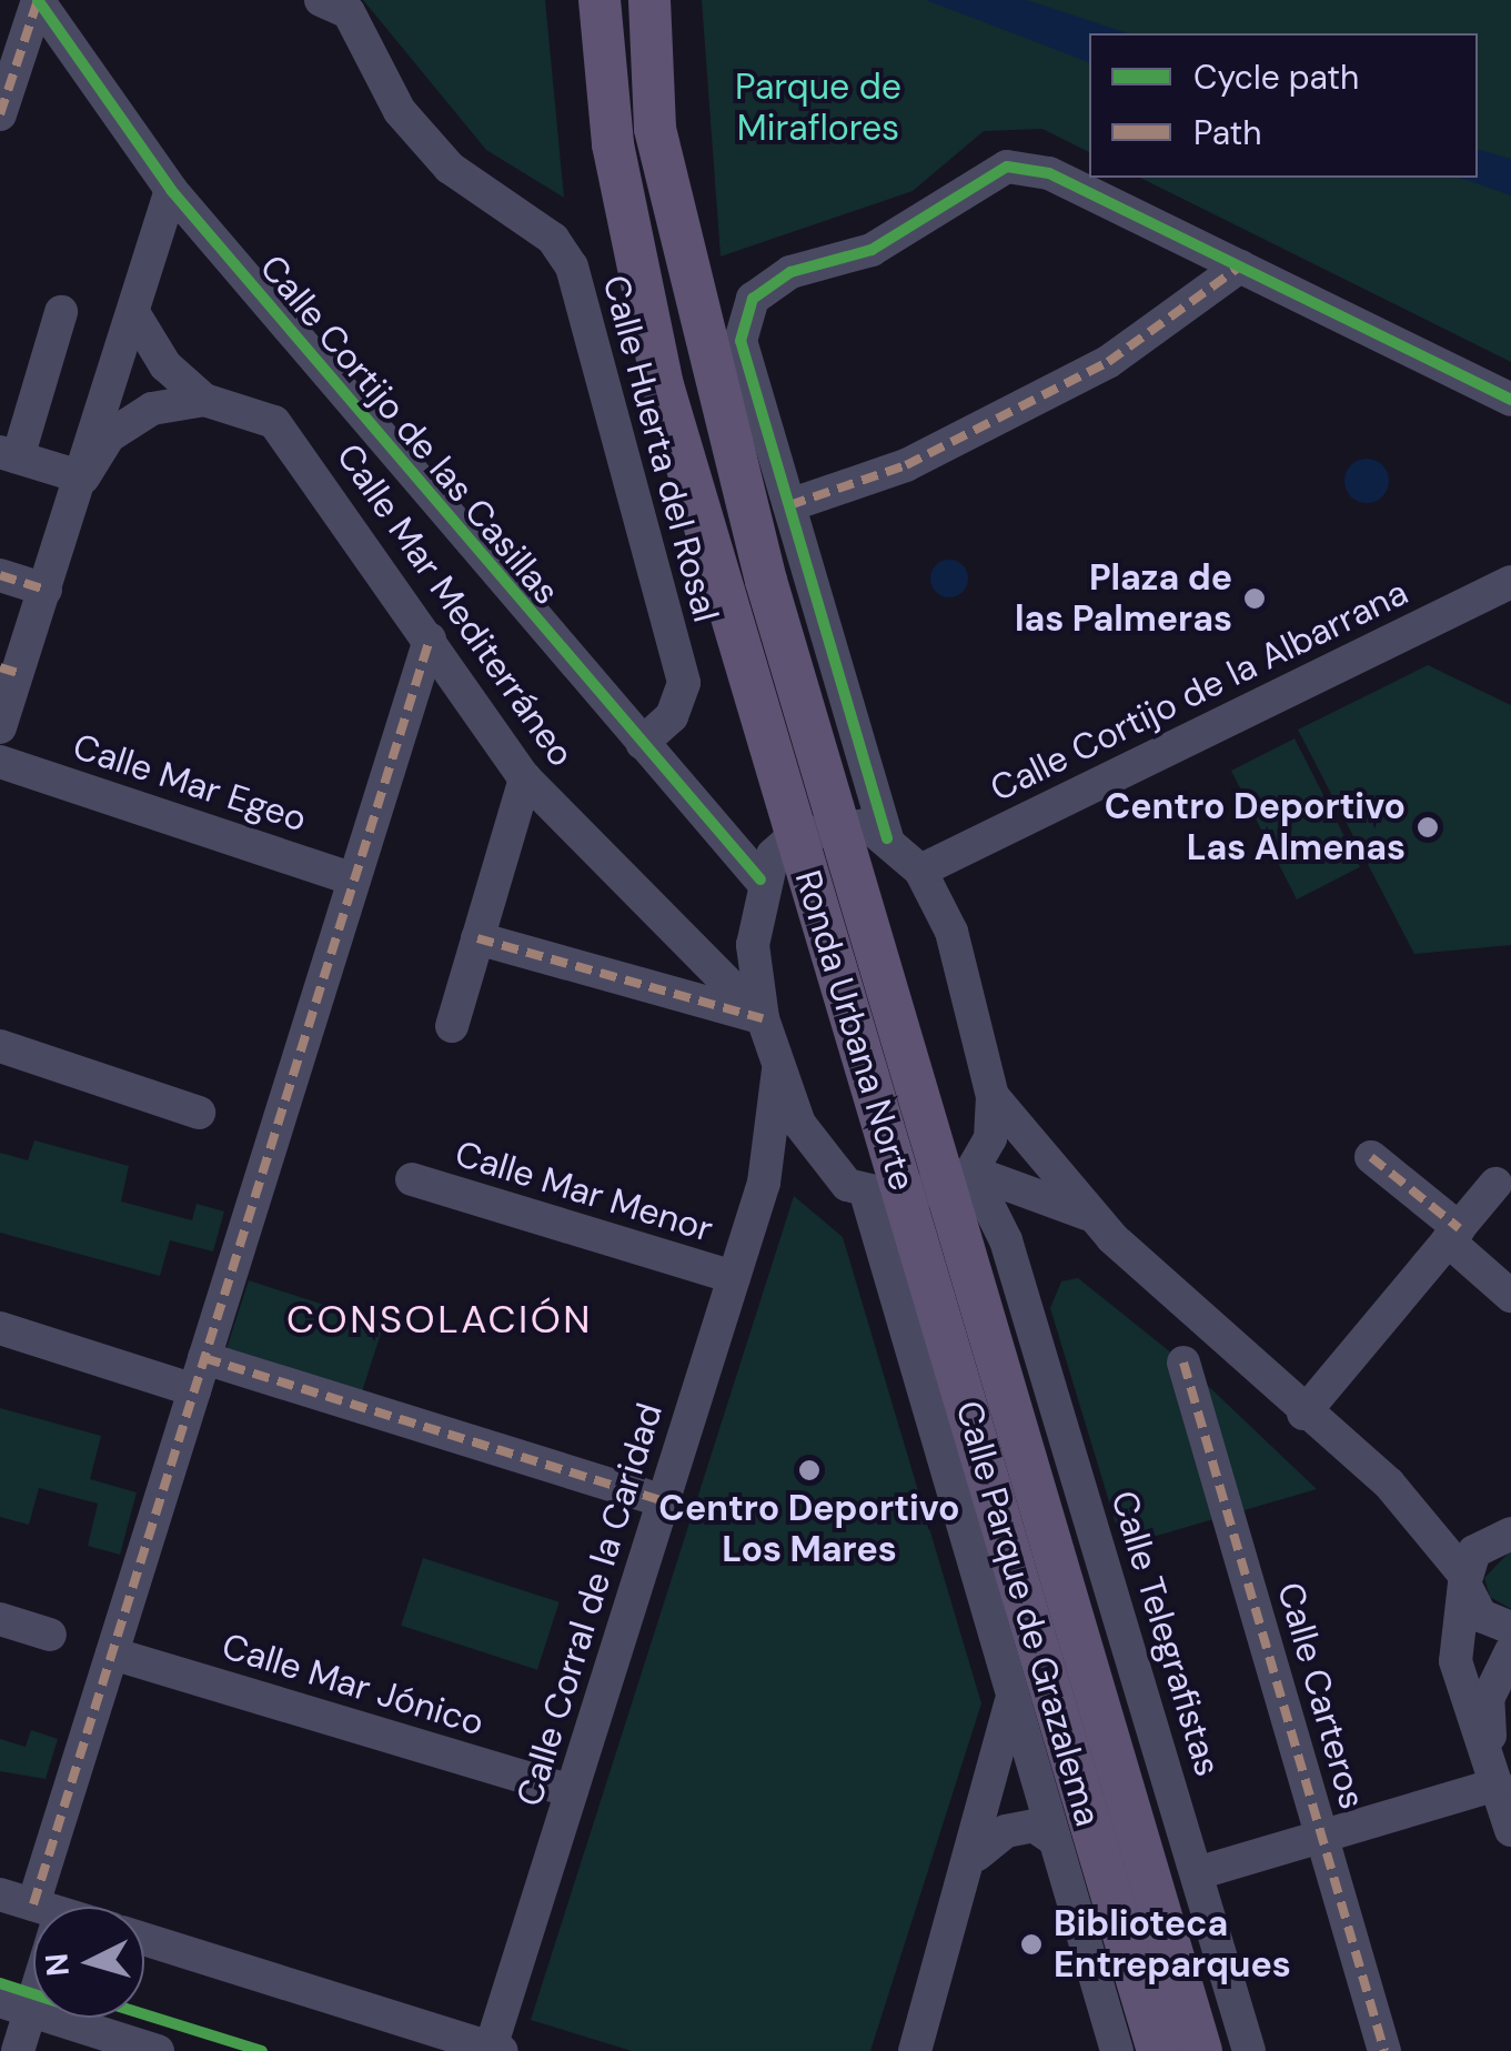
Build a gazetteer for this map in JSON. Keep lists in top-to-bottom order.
{
  "streets": {
    "main road": ["Ronda Urbana Norte"],
    "street": [
      "Calle Cortijo de las Casillas",
      "Calle Huerta del Rosal",
      "Calle Mar Mediterráneo",
      "Calle Cortijo de la Albarrana",
      "Calle Mar Egeo",
      "Calle Mar Menor",
      "Calle Corral de la Caridad",
      "Calle Parque de Grazalema",
      "Calle Telegrafistas",
      "Calle Mar Jónico",
      "Calle Carteros"
    ]
  },
  "crossings": [
    ["Calle Cortijo de las Casillas", "Calle Huerta del Rosal"],
    ["Ronda Urbana Norte", "Calle Parque de Grazalema"],
    ["Ronda Urbana Norte", "Calle Telegrafistas"],
    ["Calle Mar Menor", "Calle Corral de la Caridad"],
    ["Calle Corral de la Caridad", "Calle Mar Jónico"]
  ],
  "districts": ["CONSOLACIÓN"],
  "parks": ["Parque de Miraflores"],
  "places": [
    "Plaza de las Palmeras",
    "Centro Deportivo Las Almenas",
    "Centro Deportivo Los Mares",
    "Biblioteca Entreparques"
  ],
  "legend": ["Cycle path", "Path"],
  "north": "left"
}
